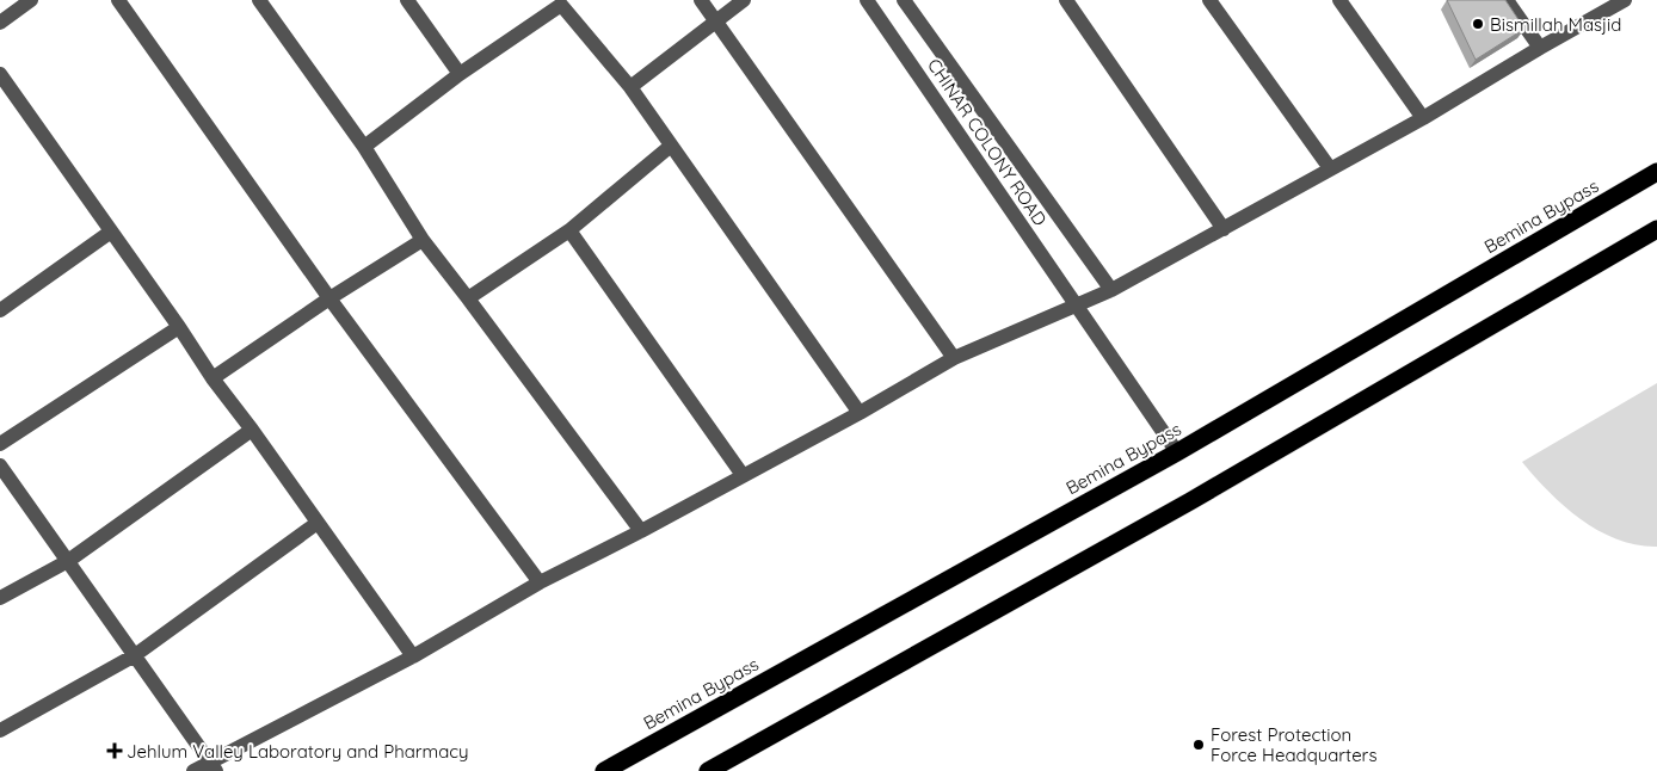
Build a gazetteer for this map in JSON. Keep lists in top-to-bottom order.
{
  "streets": {
    "highway": ["Bemina Bypass"],
    "street": ["CHINAR COLONY ROAD"]
  },
  "crossings": [
    ["CHINAR COLONY ROAD", "Bemina Bypass"]
  ],
  "places": {
    "other": ["Bismillah Masjid", "Forest Protection Force Headquarters"],
    "health": ["Jehlum Valley Laboratory and Pharmacy"]
  }
}
